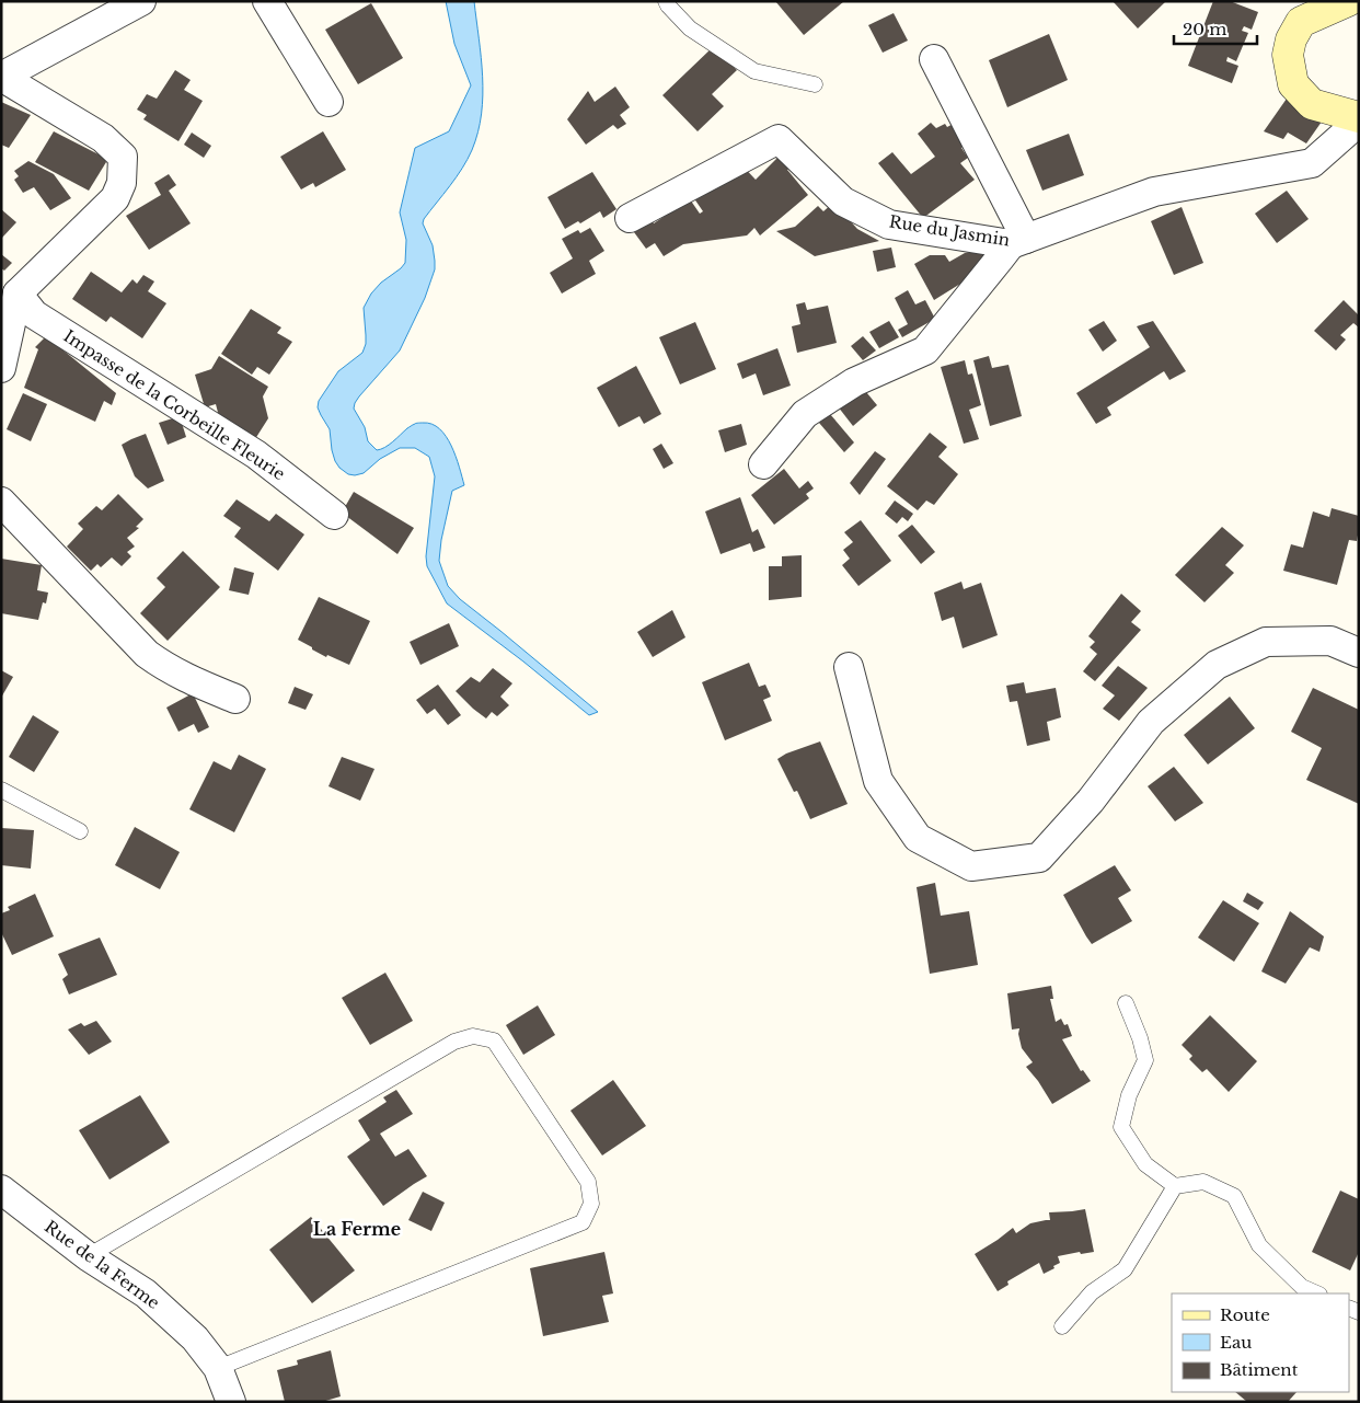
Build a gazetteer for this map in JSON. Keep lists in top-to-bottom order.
{
  "streets": {
    "street": ["Rue du Jasmin", "Impasse de la Corbeille Fleurie", "Rue de la Ferme"]
  },
  "districts": ["La Ferme"],
  "legend": ["Route", "Eau", "Bâtiment"],
  "scale_bar": "20 m"
}
